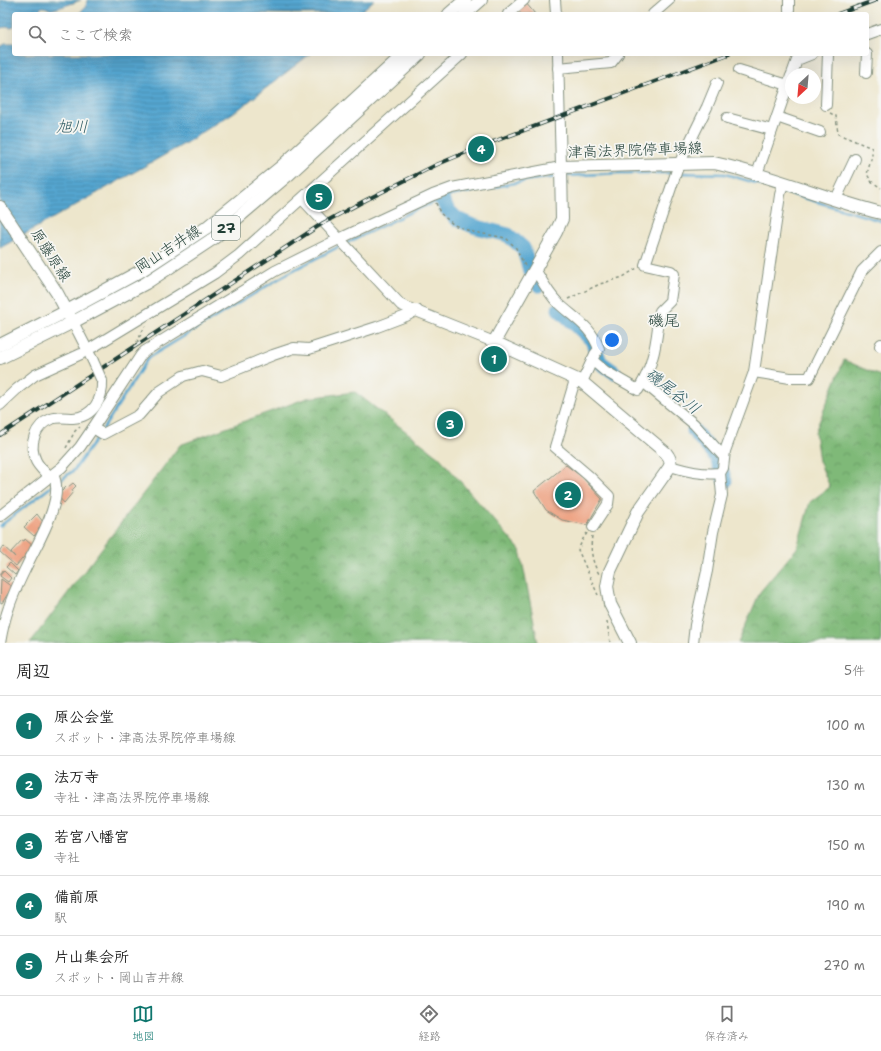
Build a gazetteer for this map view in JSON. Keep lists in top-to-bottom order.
{
  "streets": {
    "main road": [
      "津高法界院停車場線",
      "27",
      "岡山吉井線",
      "原藤原線"
    ]
  },
  "crossings": [
    ["岡山吉井線", "原藤原線"]
  ],
  "districts": ["磯尾"],
  "water": ["旭川", "磯尾谷川"],
  "north": "bottom left",
  "page": {
    "search": "ここで検索",
    "pins": [
      "4",
      "5",
      "1",
      "3",
      "2"
    ],
    "heading": ["周辺", "5件"],
    "list": [
      {
        "mark": "1",
        "name": "原公会堂",
        "note": "スポット · 津高法界院停車場線",
        "value": "100 m"
      },
      {
        "mark": "2",
        "name": "法万寺",
        "note": "寺社 · 津高法界院停車場線",
        "value": "130 m"
      },
      {
        "mark": "3",
        "name": "若宮八幡宮",
        "note": "寺社",
        "value": "150 m"
      },
      {
        "mark": "4",
        "name": "備前原",
        "note": "駅",
        "value": "190 m"
      },
      {
        "mark": "5",
        "name": "片山集会所",
        "note": "スポット · 岡山吉井線",
        "value": "270 m"
      }
    ],
    "nav": ["地図", "経路", "保存済み"]
  }
}
